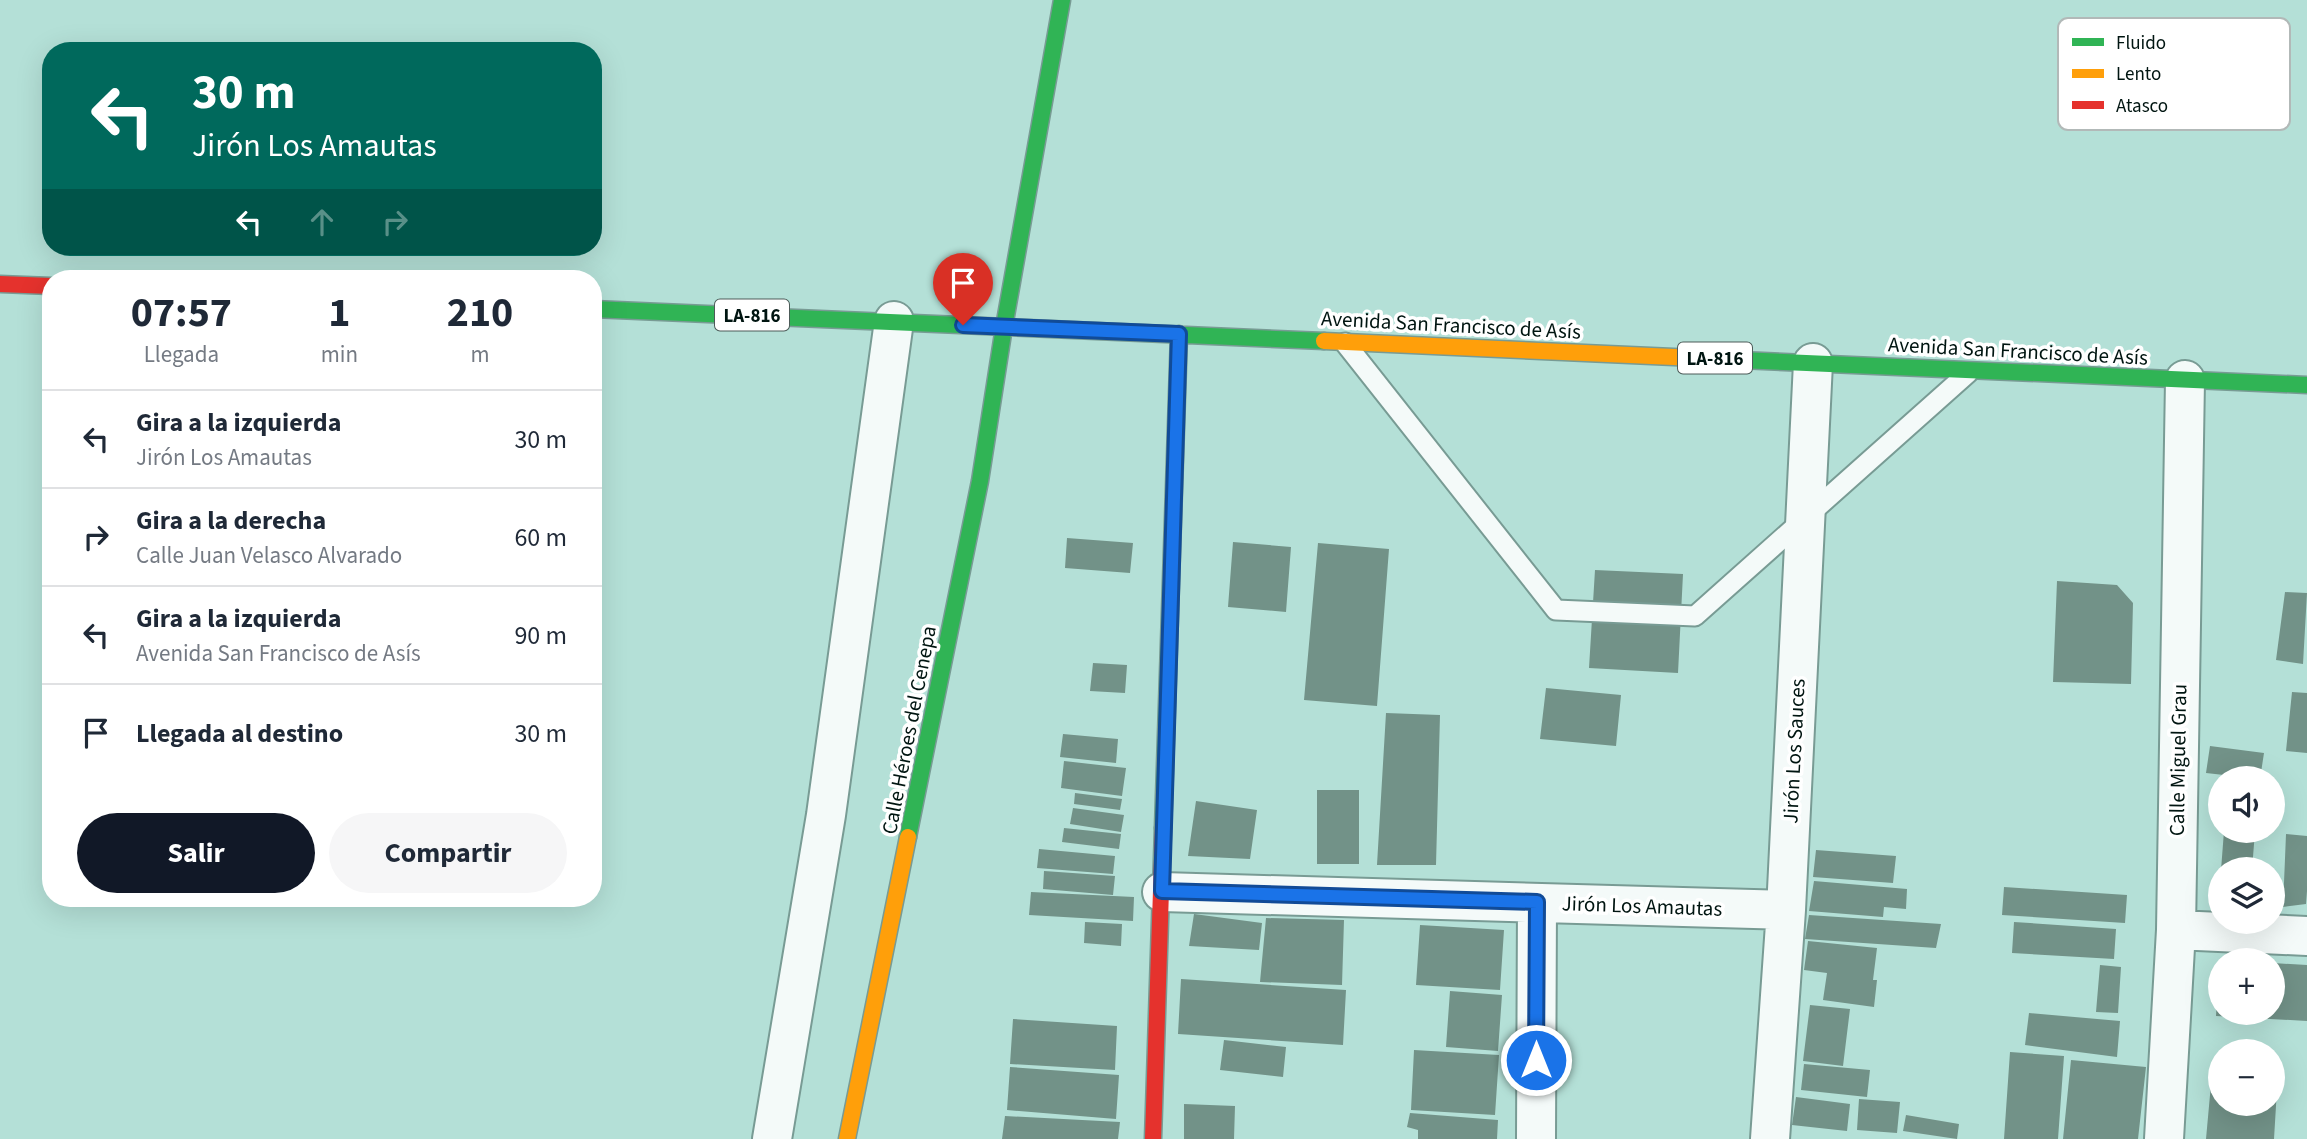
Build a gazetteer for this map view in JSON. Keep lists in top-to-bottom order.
{
  "streets": {
    "main road": ["LA-816", "Avenida San Francisco de Asís", "Calle Héroes del Cenepa"],
    "street": ["Jirón Los Sauces", "Calle Miguel Grau", "Jirón Los Amautas"]
  },
  "crossings": [
    ["Avenida San Francisco de Asís", "Calle Héroes del Cenepa"],
    ["Avenida San Francisco de Asís", "Jirón Los Sauces"],
    ["Avenida San Francisco de Asís", "Calle Miguel Grau"],
    ["Jirón Los Sauces", "Jirón Los Amautas"]
  ],
  "legend": ["Fluido", "Lento", "Atasco"],
  "page": {
    "turn": ["30 m", "Jirón Los Amautas"],
    "eta": [
      "07:57",
      "Llegada",
      "1",
      "min",
      "210",
      "m"
    ],
    "list": [
      {
        "name": "Gira a la izquierda",
        "note": "Jirón Los Amautas",
        "value": "30 m"
      },
      {
        "name": "Gira a la derecha",
        "note": "Calle Juan Velasco Alvarado",
        "value": "60 m"
      },
      {
        "name": "Gira a la izquierda",
        "note": "Avenida San Francisco de Asís",
        "value": "90 m"
      },
      {
        "name": "Llegada al destino",
        "value": "30 m"
      }
    ],
    "map_buttons": ["+", "−"],
    "buttons": ["Salir", "Compartir"]
  }
}
